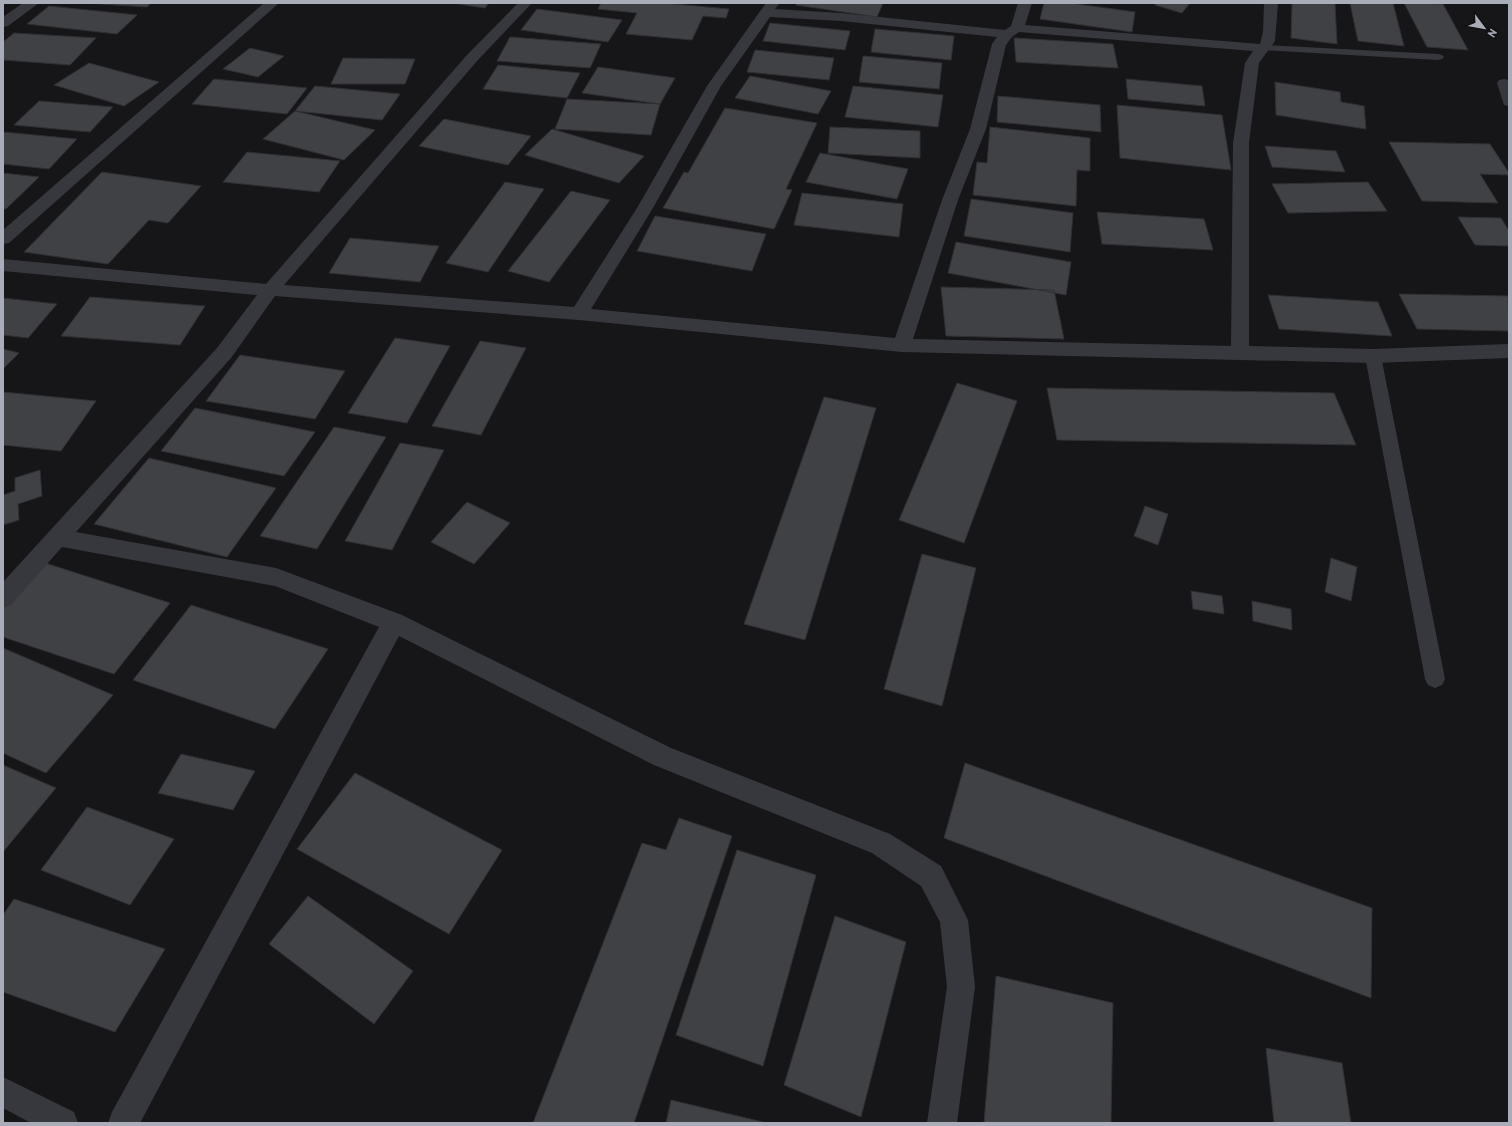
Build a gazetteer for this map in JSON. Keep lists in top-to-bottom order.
{
  "north": "bottom right"
}
